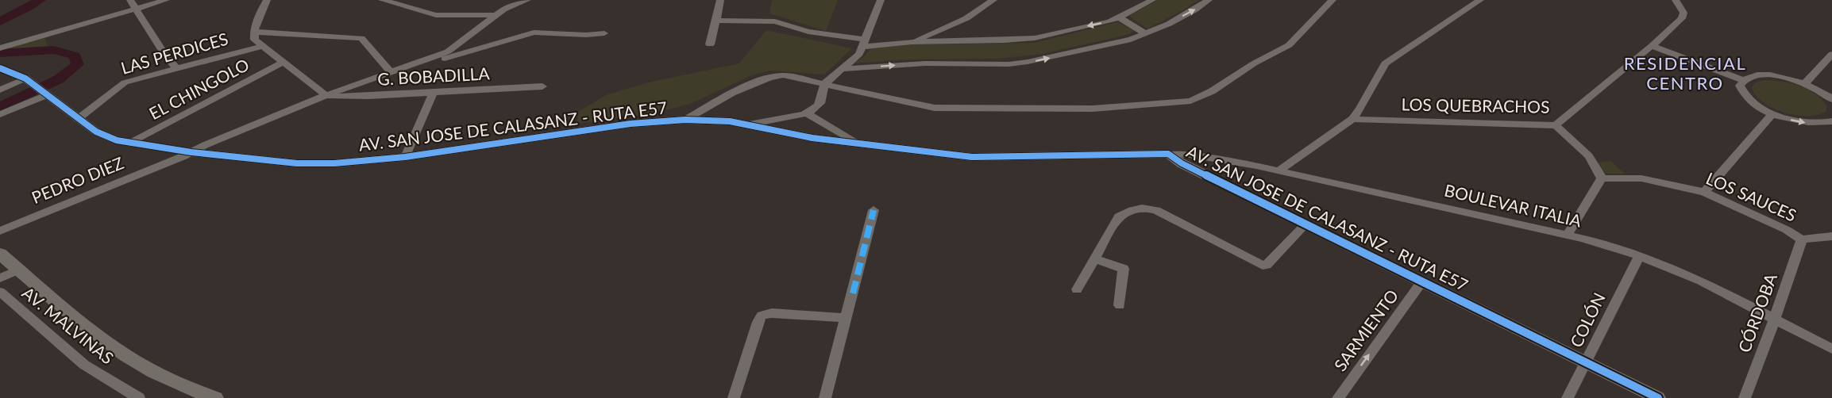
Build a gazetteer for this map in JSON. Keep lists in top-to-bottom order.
{
  "streets": {
    "street": [
      "LAS PERDICES",
      "G. BOBADILLA",
      "EL CHINGOLO",
      "LOS QUEBRACHOS",
      "AV. SAN JOSE DE CALASANZ - RUTA E57",
      "PEDRO DIEZ",
      "LOS SAUCES",
      "BOULEVAR ITALIA",
      "CÓRDOBA",
      "COLÓN",
      "AV. MALVINAS",
      "SARMIENTO"
    ]
  },
  "crossings": [
    ["LAS PERDICES", "AV. SAN JOSE DE CALASANZ - RUTA E57"],
    ["G. BOBADILLA", "PEDRO DIEZ"],
    ["EL CHINGOLO", "AV. SAN JOSE DE CALASANZ - RUTA E57"],
    ["AV. SAN JOSE DE CALASANZ - RUTA E57", "PEDRO DIEZ"],
    ["AV. SAN JOSE DE CALASANZ - RUTA E57", "BOULEVAR ITALIA"],
    ["AV. SAN JOSE DE CALASANZ - RUTA E57", "COLÓN"],
    ["AV. SAN JOSE DE CALASANZ - RUTA E57", "SARMIENTO"],
    ["LOS SAUCES", "CÓRDOBA"],
    ["BOULEVAR ITALIA", "CÓRDOBA"],
    ["BOULEVAR ITALIA", "COLÓN"]
  ],
  "one_way": ["SARMIENTO"],
  "districts": ["RESIDENCIAL CENTRO"]
}
